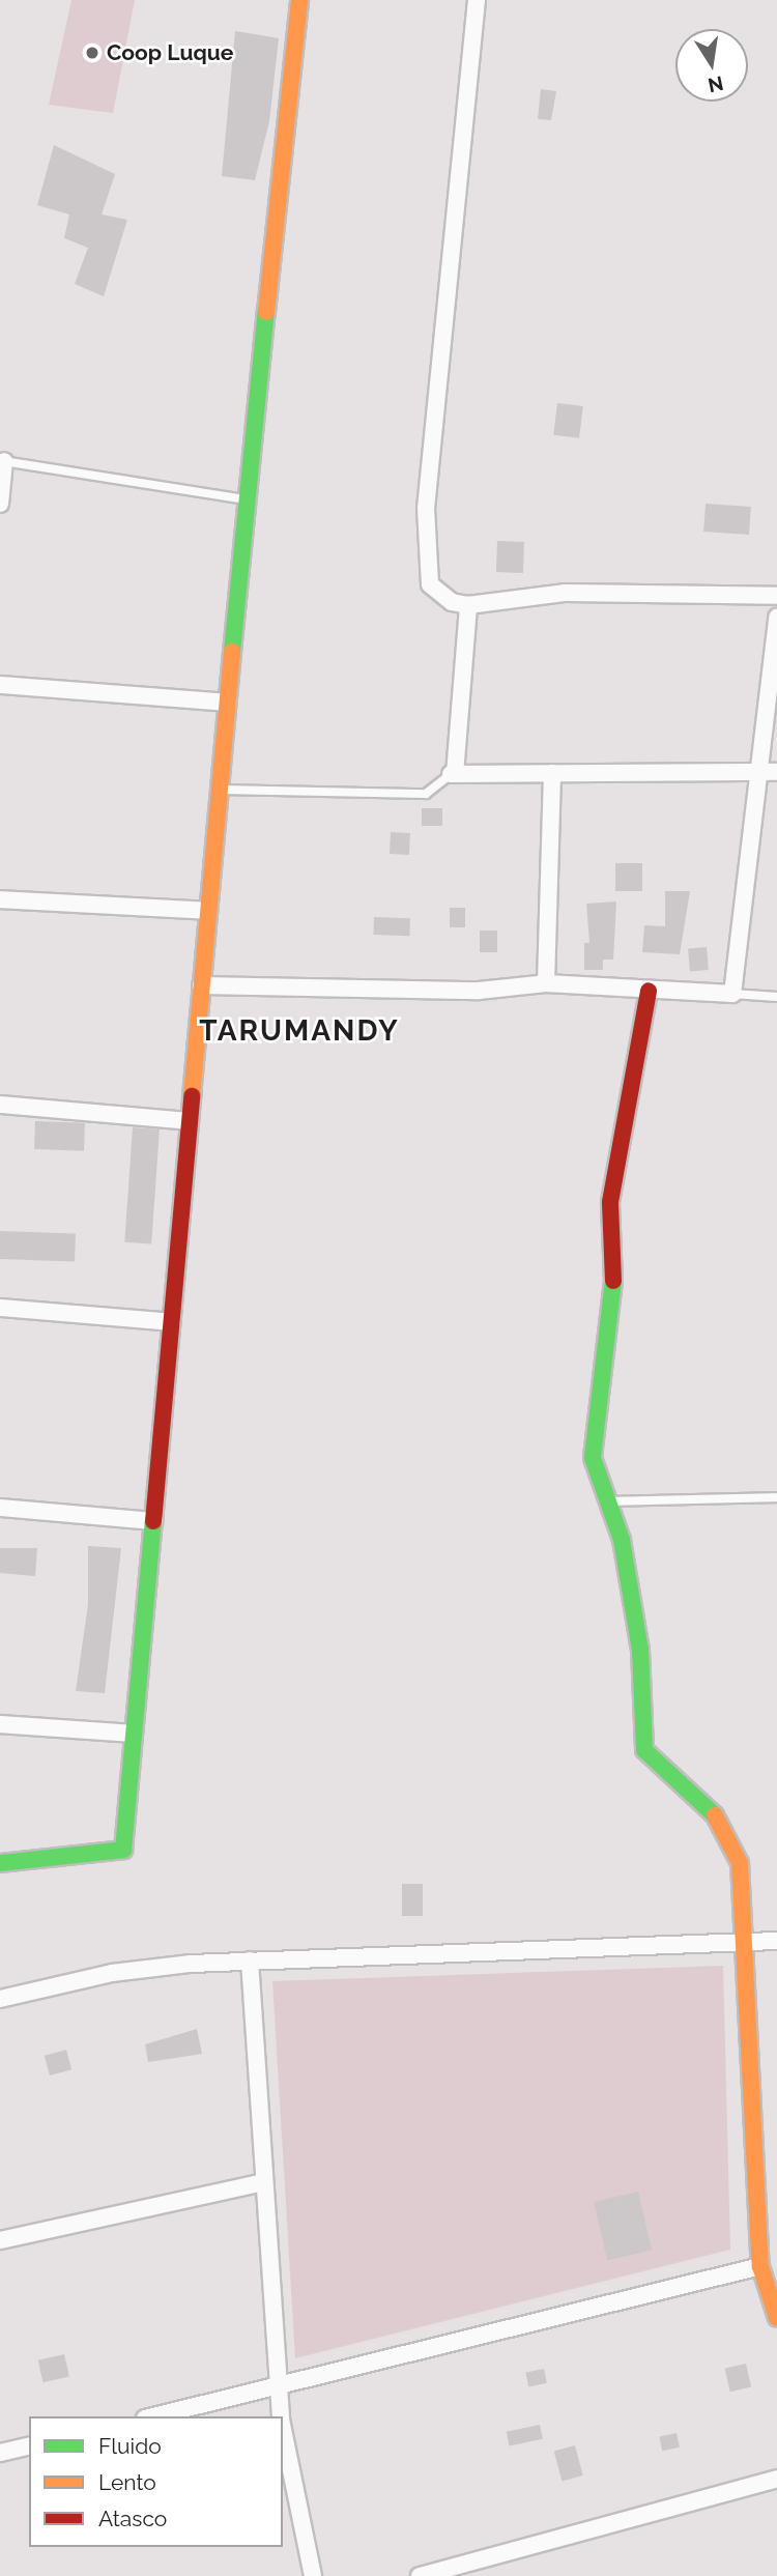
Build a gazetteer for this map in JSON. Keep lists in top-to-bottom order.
{
  "districts": ["TARUMANDY"],
  "places": ["Coop Luque"],
  "legend": ["Fluido", "Lento", "Atasco"],
  "north": "bottom"
}
